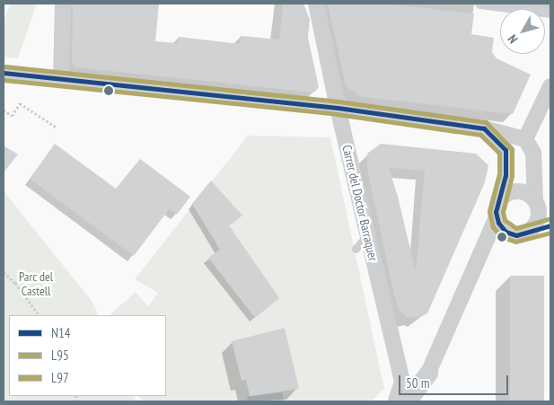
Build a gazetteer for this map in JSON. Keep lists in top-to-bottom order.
{
  "streets": {
    "street": ["Carrer del Doctor Barraquer"]
  },
  "parks": ["Parc del Castell"],
  "lines": ["transit line L97", "transit line N14", "transit line L95"],
  "legend": ["N14", "L95", "L97"],
  "scale_bar": "50 m",
  "north": "bottom left"
}
